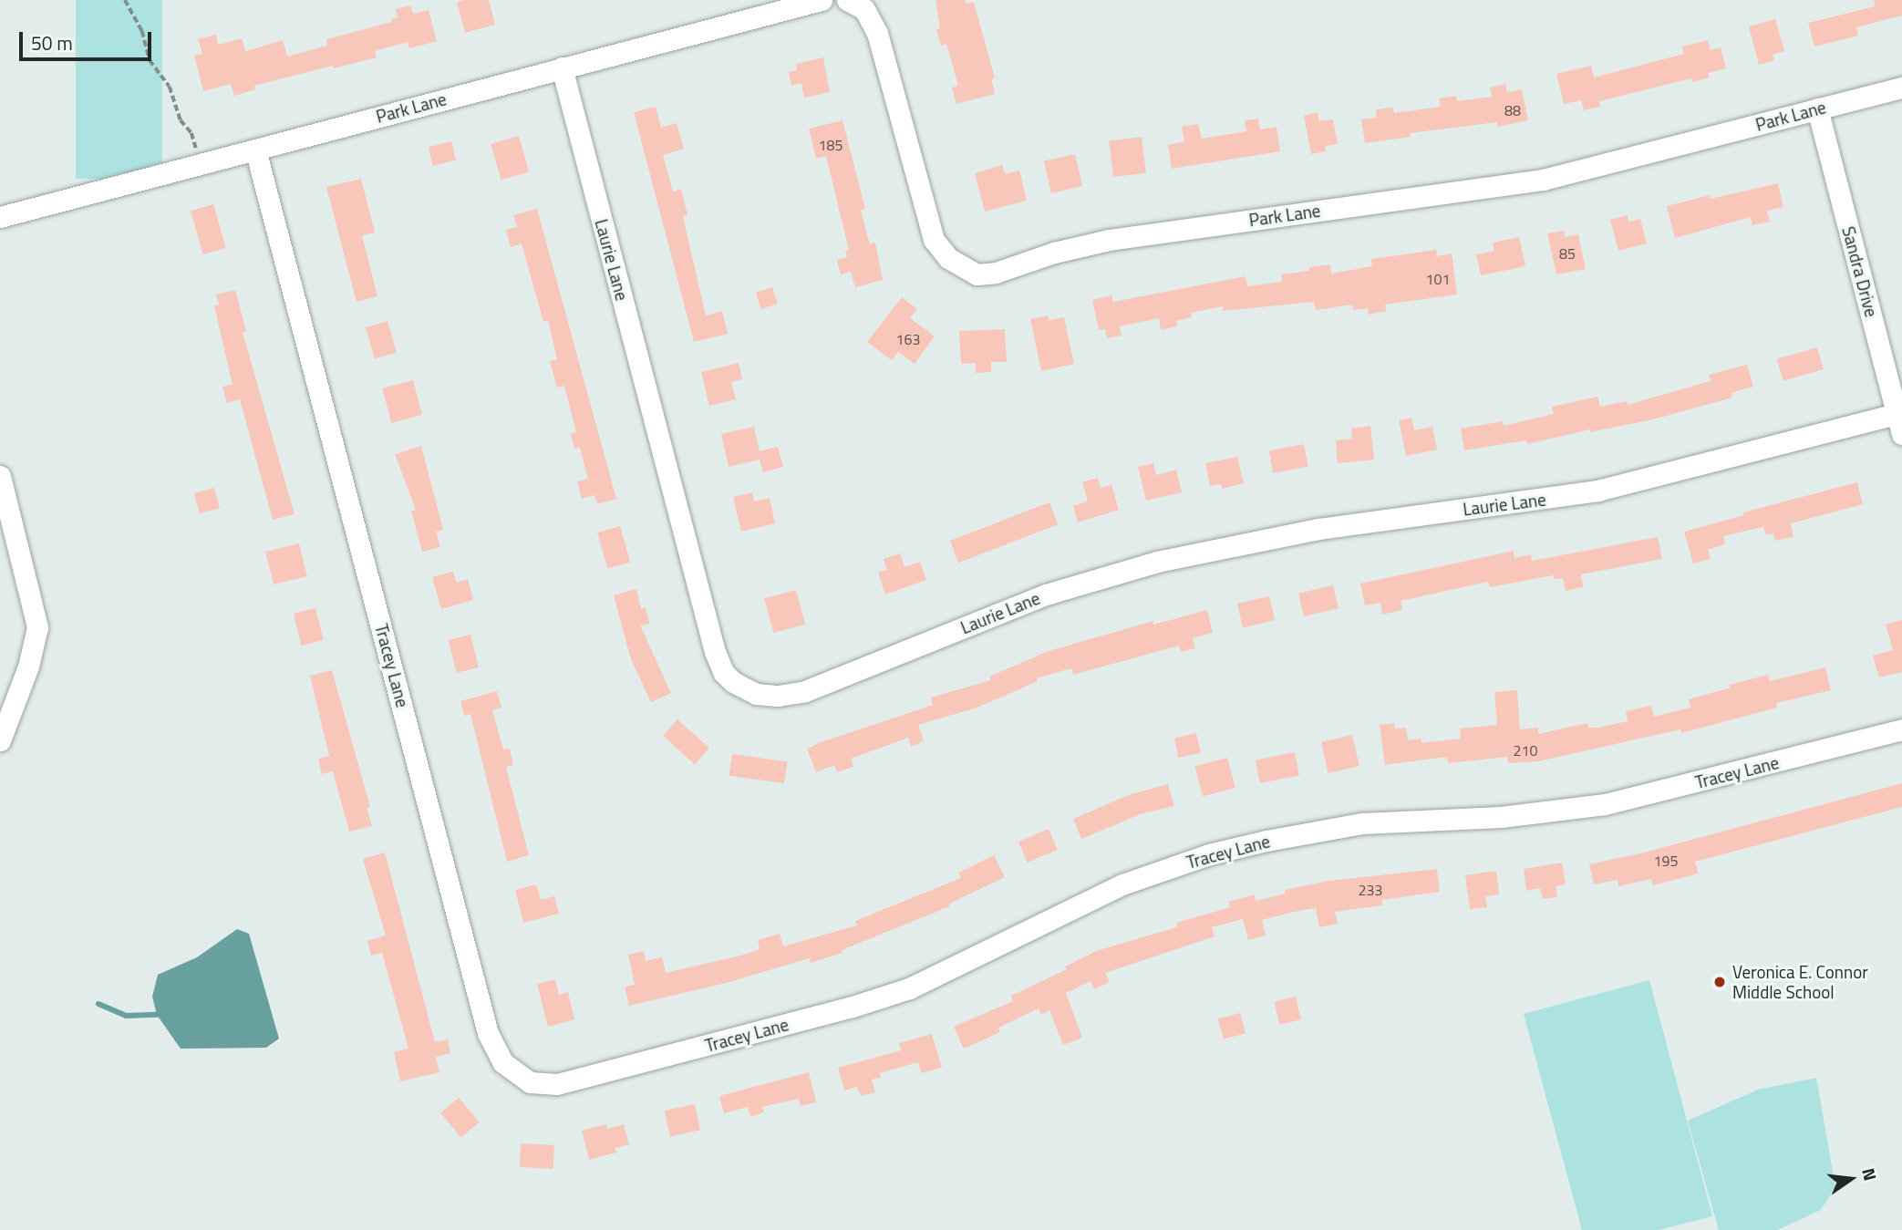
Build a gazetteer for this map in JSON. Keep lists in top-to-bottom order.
{
  "streets": {
    "street": [
      "Park Lane",
      "Laurie Lane",
      "Sandra Drive",
      "Tracey Lane"
    ]
  },
  "crossings": [
    ["Park Lane", "Laurie Lane"],
    ["Park Lane", "Sandra Drive"],
    ["Park Lane", "Tracey Lane"],
    ["Laurie Lane", "Sandra Drive"]
  ],
  "places": ["Veronica E. Connor Middle School"],
  "house_numbers": [
    "88",
    "185",
    "85",
    "101",
    "163",
    "210",
    "195",
    "233"
  ],
  "scale_bar": "50 m",
  "north": "right"
}
